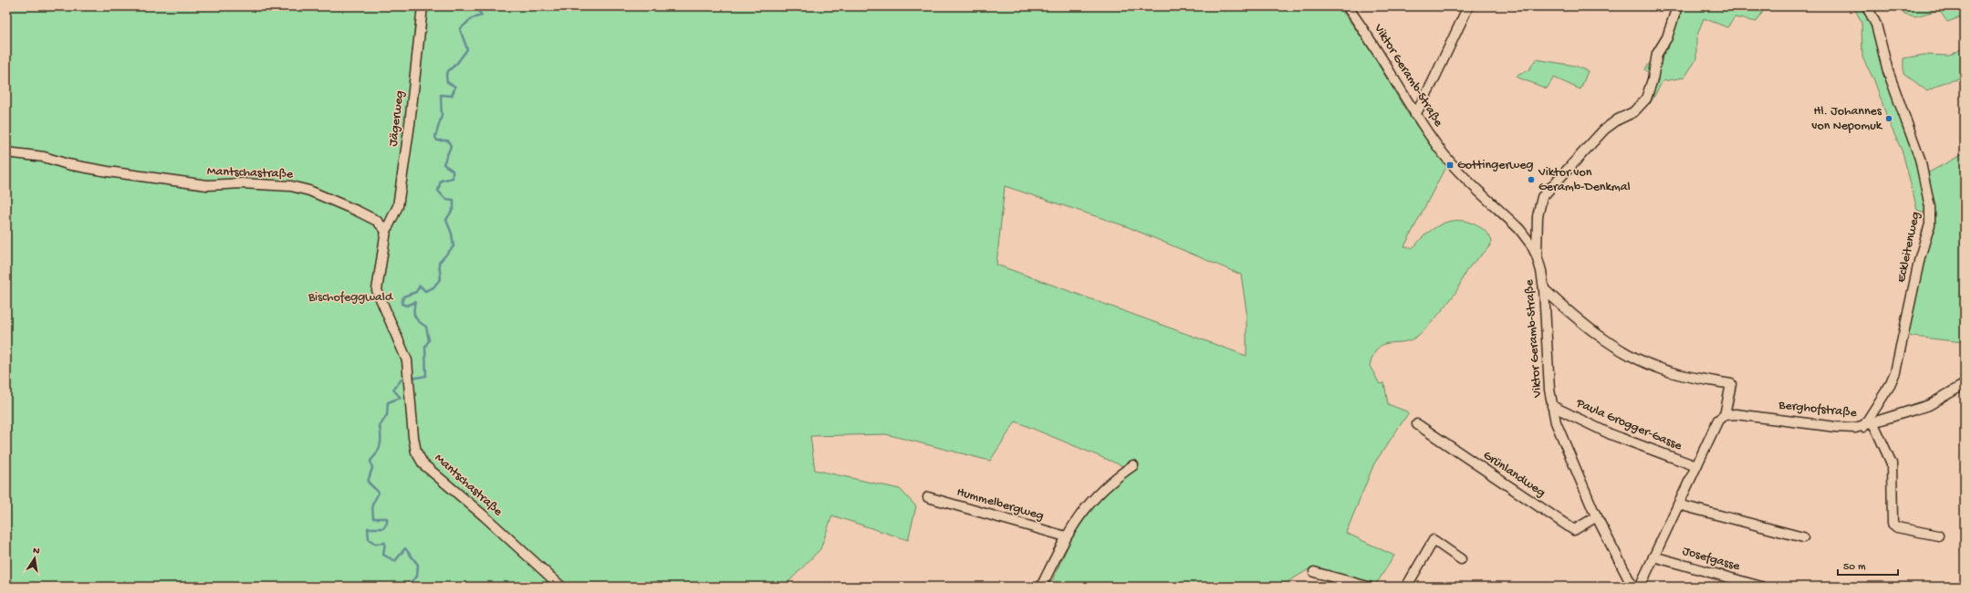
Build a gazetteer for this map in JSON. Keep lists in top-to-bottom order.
{
  "streets": {
    "street": [
      "Viktor Geramb-Straße",
      "Jägerweg",
      "Mantschastraße",
      "Eckleitenweg",
      "Berghofstraße",
      "Paula Grogger-Gasse",
      "Grünlandweg",
      "Hummelbergweg",
      "Josefgasse"
    ]
  },
  "crossings": [
    ["Viktor Geramb-Straße", "Paula Grogger-Gasse"],
    ["Viktor Geramb-Straße", "Grünlandweg"],
    ["Jägerweg", "Mantschastraße"],
    ["Eckleitenweg", "Berghofstraße"]
  ],
  "parks": ["Bischofeggwald"],
  "places": {
    "other": ["Hl. Johannes von Nepomuk", "Viktor von Geramb-Denkmal"],
    "transit": ["Gottingerweg"]
  },
  "scale_bar": "50 m",
  "north": "top"
}
